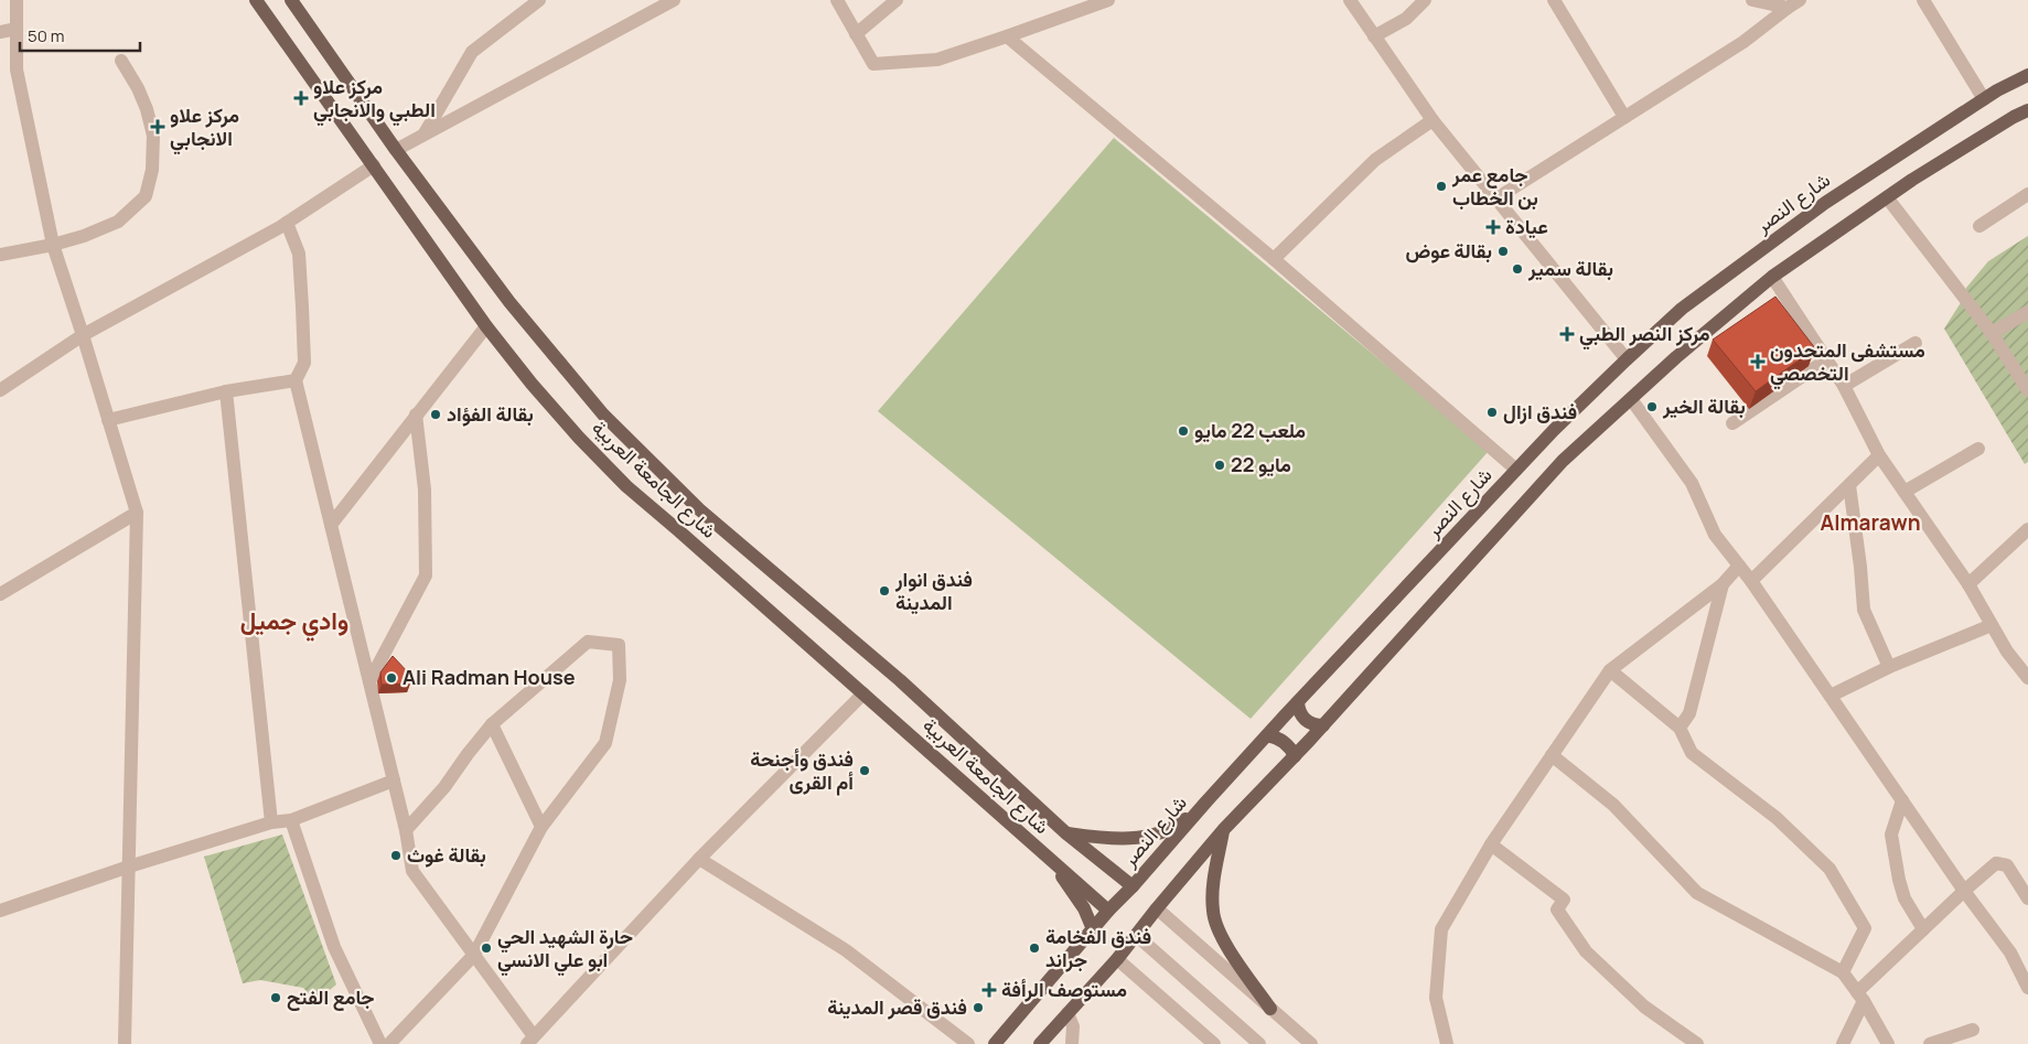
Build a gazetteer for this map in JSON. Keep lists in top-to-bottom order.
{
  "streets": {
    "main road": ["شارع النصر", "شارع الجامعة العربية"]
  },
  "crossings": [
    ["شارع النصر", "شارع الجامعة العربية"]
  ],
  "districts": ["Almarawn", "وادي جميل"],
  "places": {
    "health": [
      "مركز علاو الطبي والانجابي",
      "مركز علاو الانجابي",
      "عيادة",
      "مركز النصر الطبي",
      "مستشفى المتحدون التخصصي",
      "مستوصف الرأفة"
    ],
    "other": [
      "جامع عمر بن الخطاب",
      "بقالة عوض",
      "بقالة سمير",
      "بقالة الخير",
      "فندق ازال",
      "بقالة الفؤاد",
      "ملعب 22 مايو",
      "22 مايو",
      "فندق انوار المدينة",
      "Ali Radman House",
      "فندق وأجنحة أم القرى",
      "بقالة غوث",
      "حارة الشهيد الحي ابو علي الانسي",
      "فندق الفخامة جراند",
      "جامع الفتح",
      "فندق قصر المدينة"
    ]
  },
  "scale_bar": "50 m"
}
